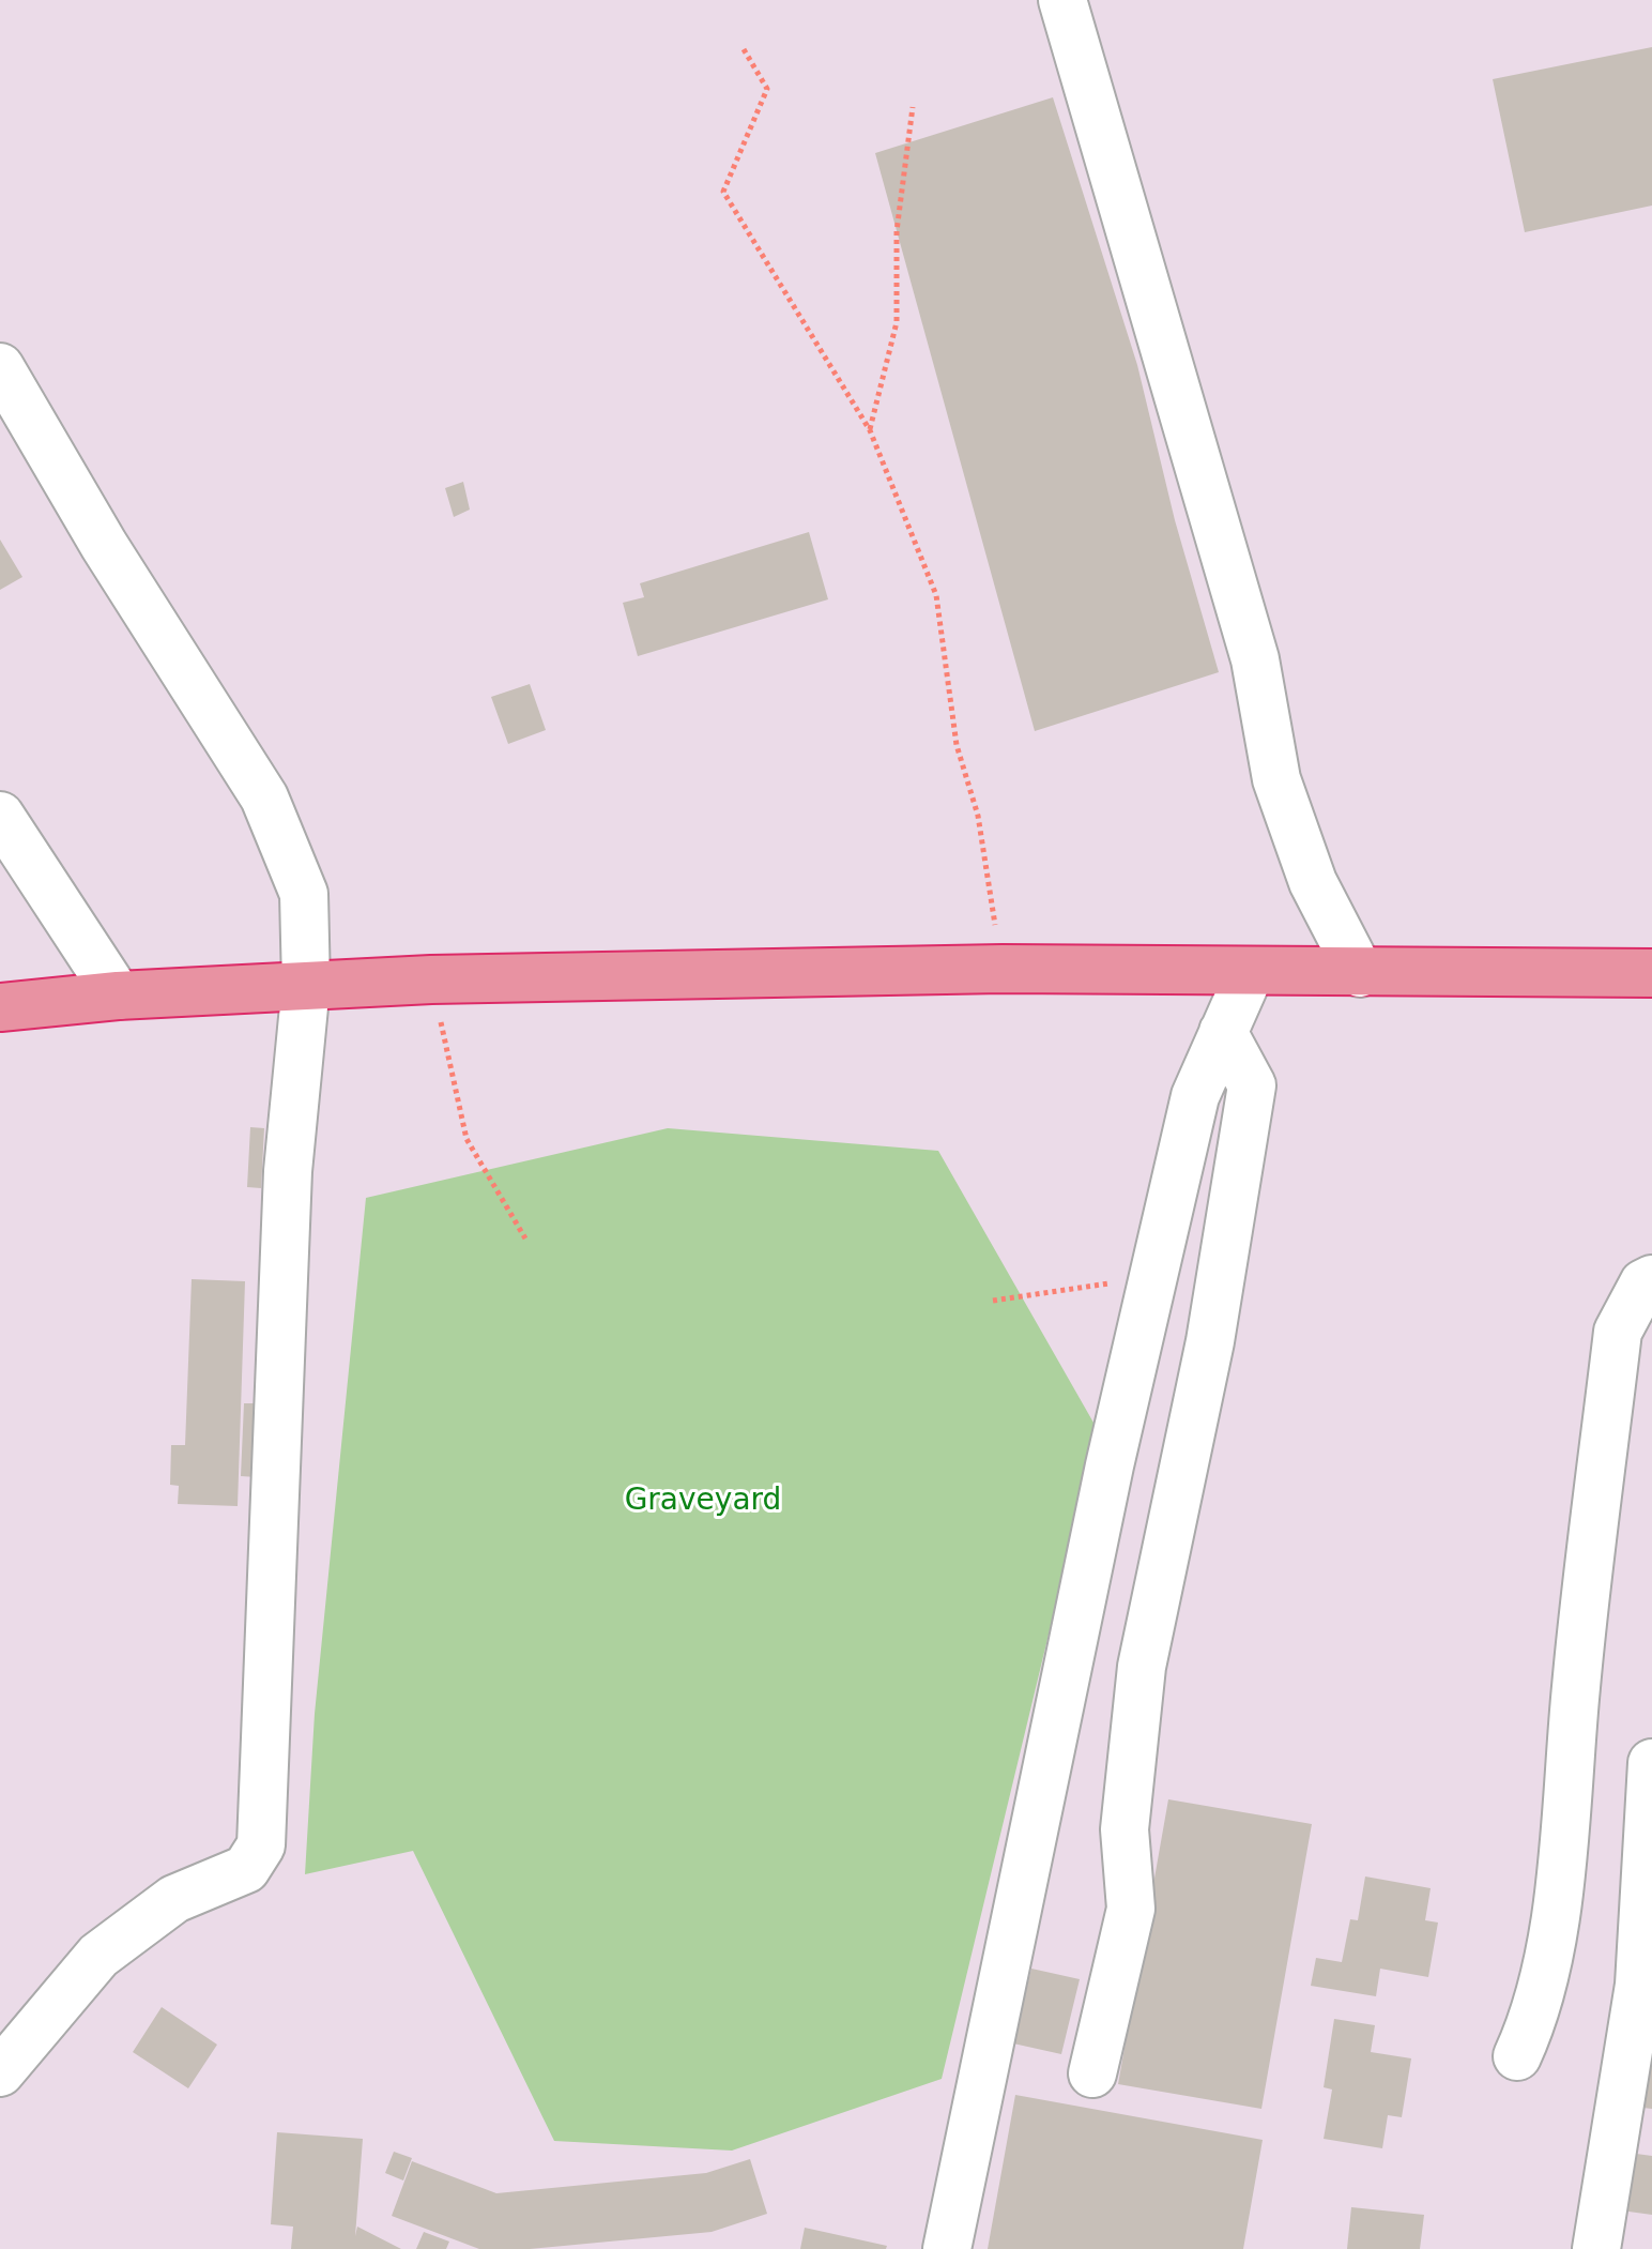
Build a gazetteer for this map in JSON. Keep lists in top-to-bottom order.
{
  "parks": ["Graveyard"]
}
